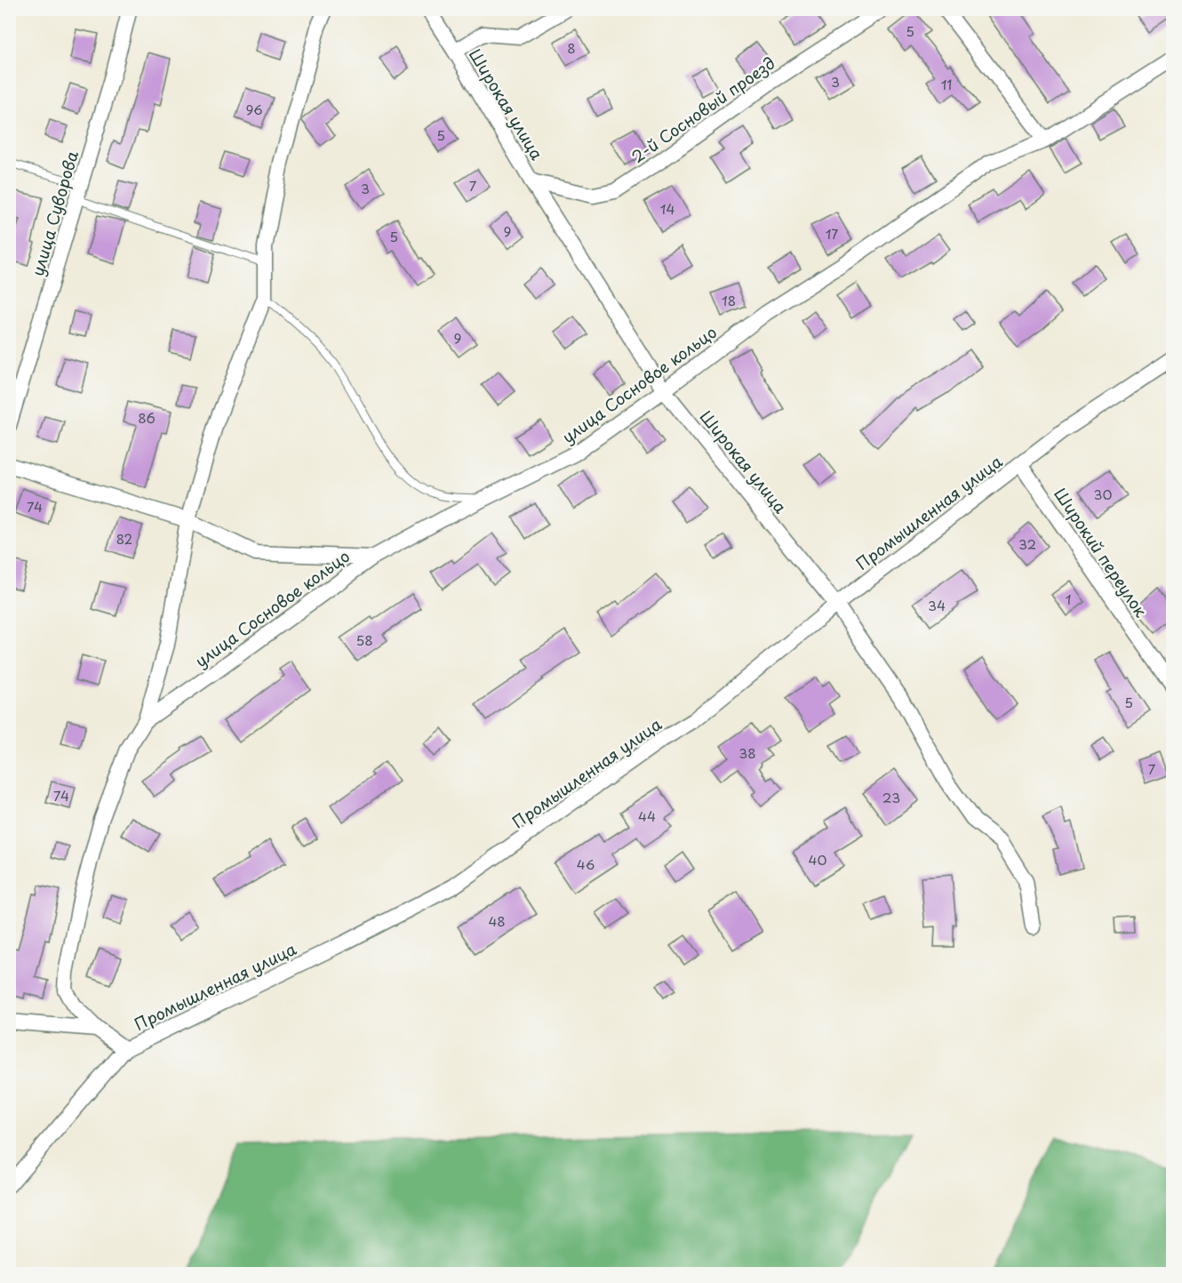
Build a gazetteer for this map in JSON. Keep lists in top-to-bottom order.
{
  "streets": {
    "street": [
      "Широкая улица",
      "2-й Сосновый проезд",
      "улица Суворова",
      "улица Сосновое кольцо",
      "Промышленная улица",
      "Широкий переулок"
    ]
  },
  "crossings": [
    ["Широкая улица", "2-й Сосновый проезд"],
    ["Широкая улица", "улица Сосновое кольцо"],
    ["Широкая улица", "Промышленная улица"],
    ["улица Сосновое кольцо", "Промышленная улица"],
    ["Промышленная улица", "Широкий переулок"]
  ],
  "house_numbers": [
    "5",
    "8",
    "3",
    "11",
    "96",
    "5",
    "7",
    "3",
    "14",
    "9",
    "17",
    "5",
    "18",
    "9",
    "86",
    "30",
    "74",
    "82",
    "32",
    "1",
    "34",
    "58",
    "5",
    "38",
    "7",
    "74",
    "23",
    "44",
    "40",
    "46",
    "48"
  ]
}
